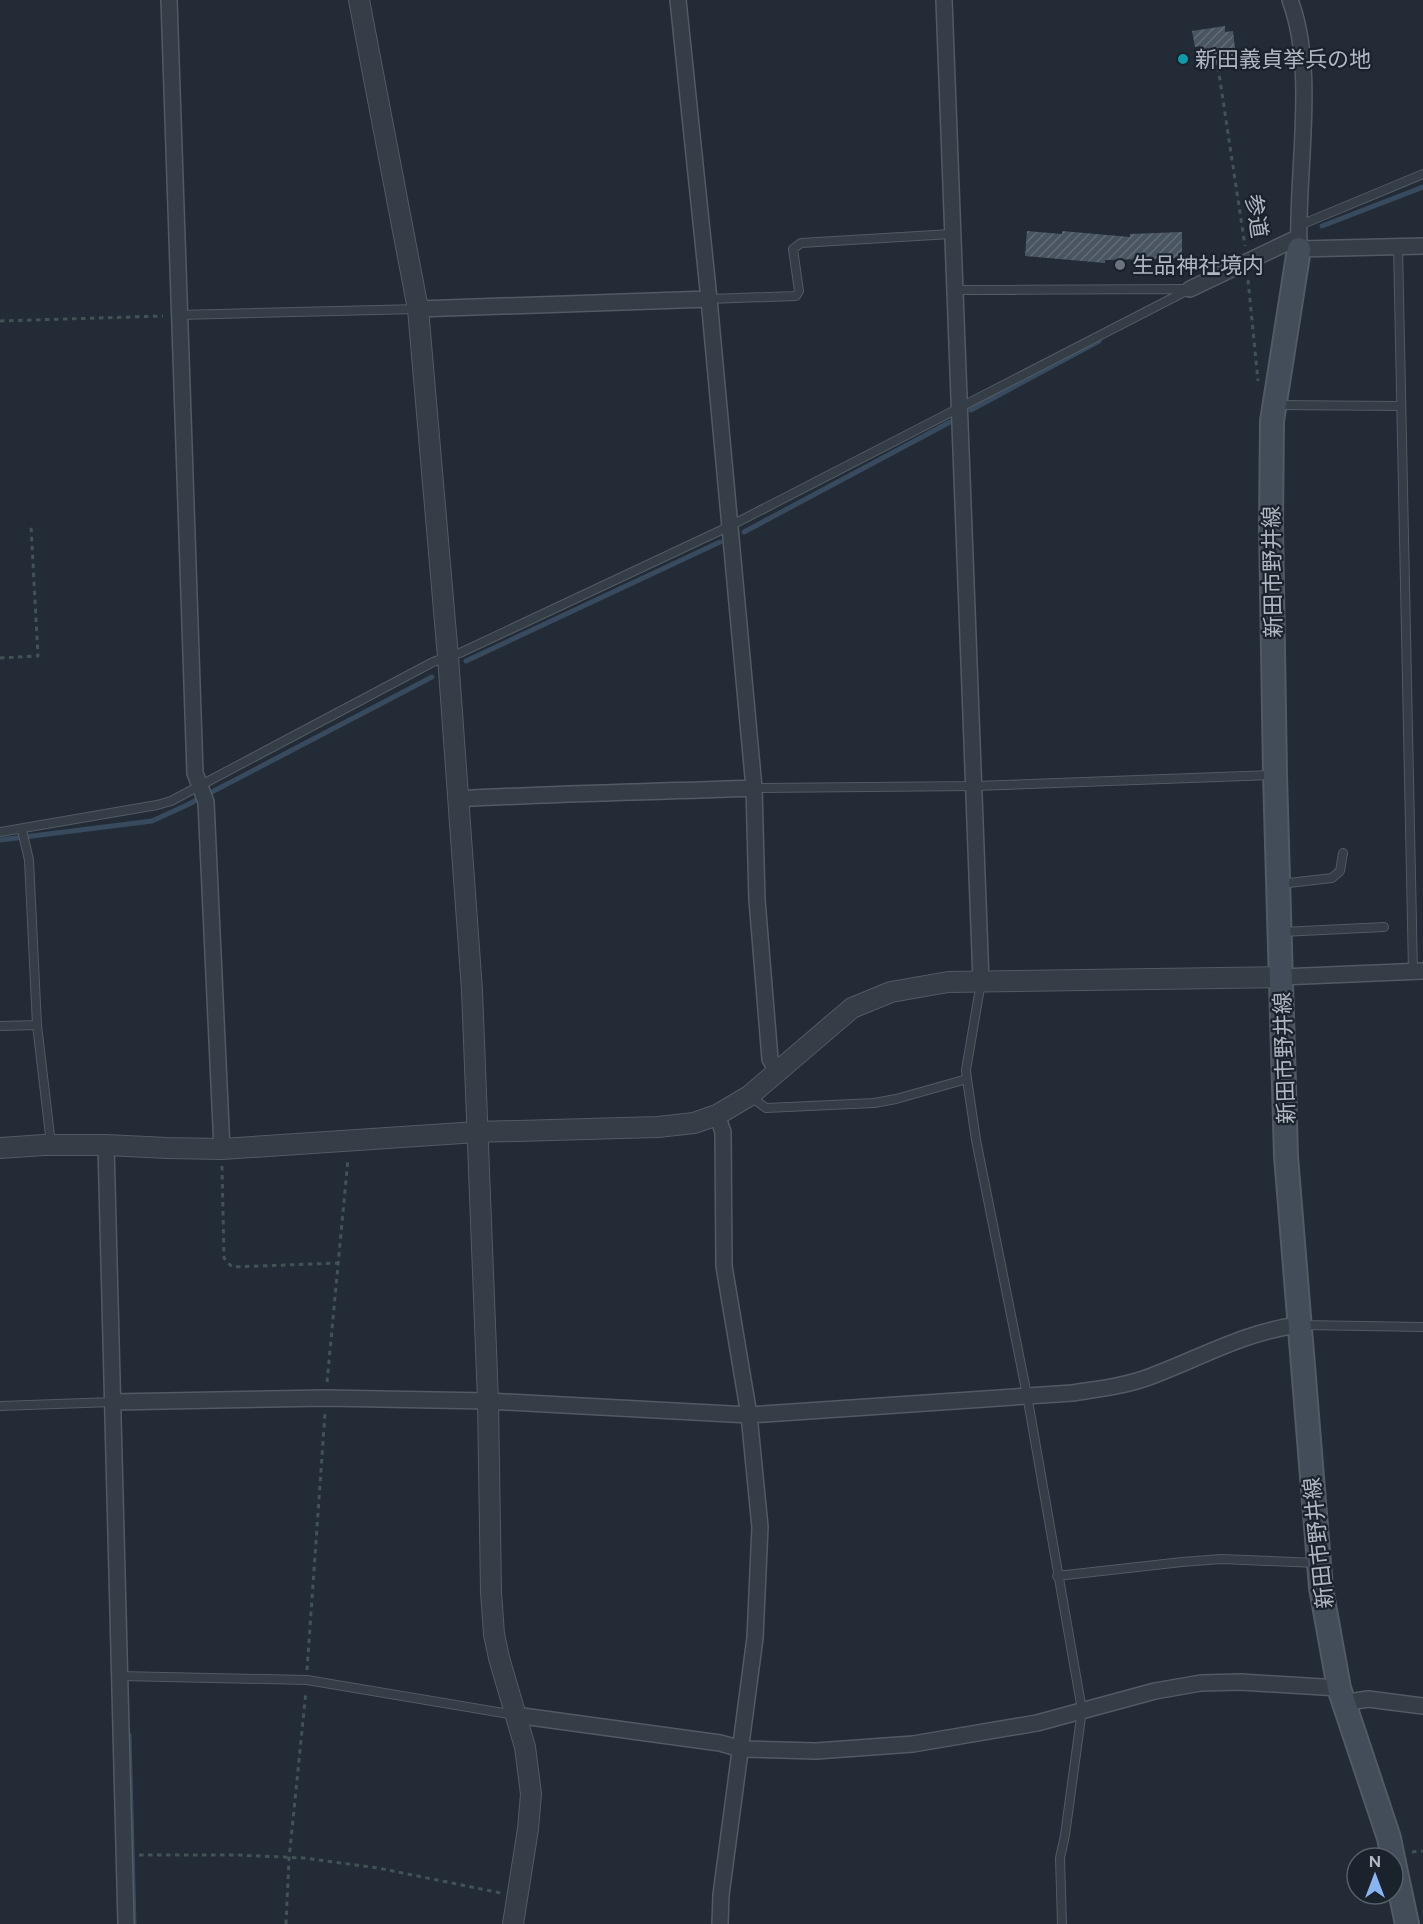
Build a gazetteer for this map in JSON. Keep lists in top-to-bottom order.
{
  "streets": {
    "main road": ["新田市野井線"],
    "path": ["参道"]
  },
  "places": ["新田義貞挙兵の地", "生品神社境内"],
  "north": "top"
}
